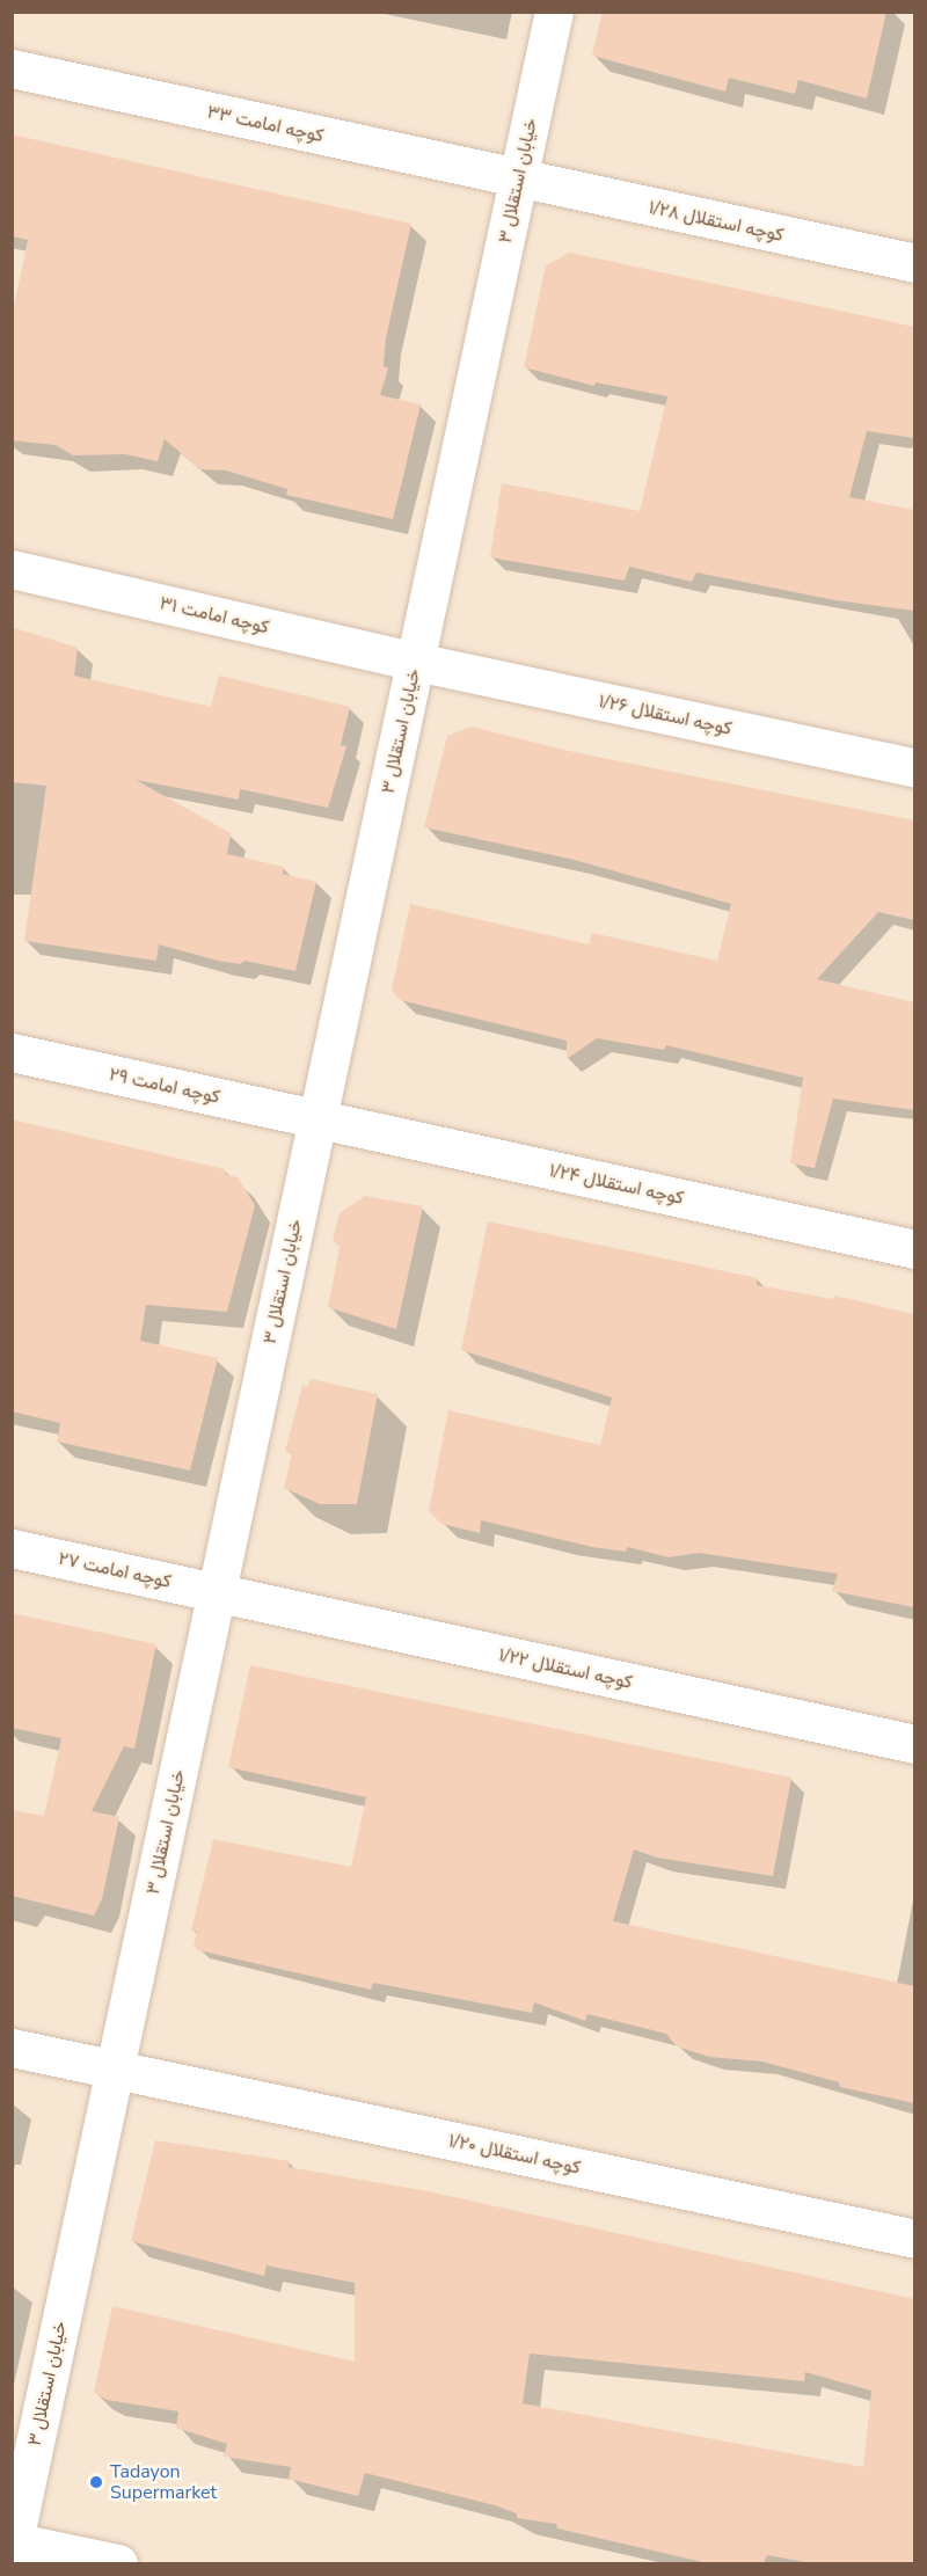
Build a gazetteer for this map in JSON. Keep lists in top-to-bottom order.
{
  "streets": {
    "street": [
      "کوچه امامت ۳۳",
      "خیابان استقلال ۳",
      "کوچه استقلال ۱/۲۸",
      "کوچه امامت ۳۱",
      "کوچه استقلال ۱/۲۶",
      "کوچه امامت ۲۹",
      "کوچه استقلال ۱/۲۴",
      "کوچه امامت ۲۷",
      "کوچه استقلال ۱/۲۲",
      "کوچه استقلال ۱/۲۰"
    ]
  },
  "crossings": [
    ["کوچه امامت ۳۳", "خیابان استقلال ۳"],
    ["کوچه امامت ۳۳", "کوچه استقلال ۱/۲۸"],
    ["خیابان استقلال ۳", "کوچه استقلال ۱/۲۸"],
    ["خیابان استقلال ۳", "کوچه امامت ۳۱"],
    ["خیابان استقلال ۳", "کوچه استقلال ۱/۲۶"],
    ["خیابان استقلال ۳", "کوچه امامت ۲۹"],
    ["خیابان استقلال ۳", "کوچه استقلال ۱/۲۴"],
    ["خیابان استقلال ۳", "کوچه امامت ۲۷"],
    ["خیابان استقلال ۳", "کوچه استقلال ۱/۲۲"],
    ["خیابان استقلال ۳", "کوچه استقلال ۱/۲۰"],
    ["کوچه امامت ۳۱", "کوچه استقلال ۱/۲۶"],
    ["کوچه امامت ۲۹", "کوچه استقلال ۱/۲۴"],
    ["کوچه امامت ۲۷", "کوچه استقلال ۱/۲۲"]
  ],
  "places": ["Tadayon Supermarket"]
}
